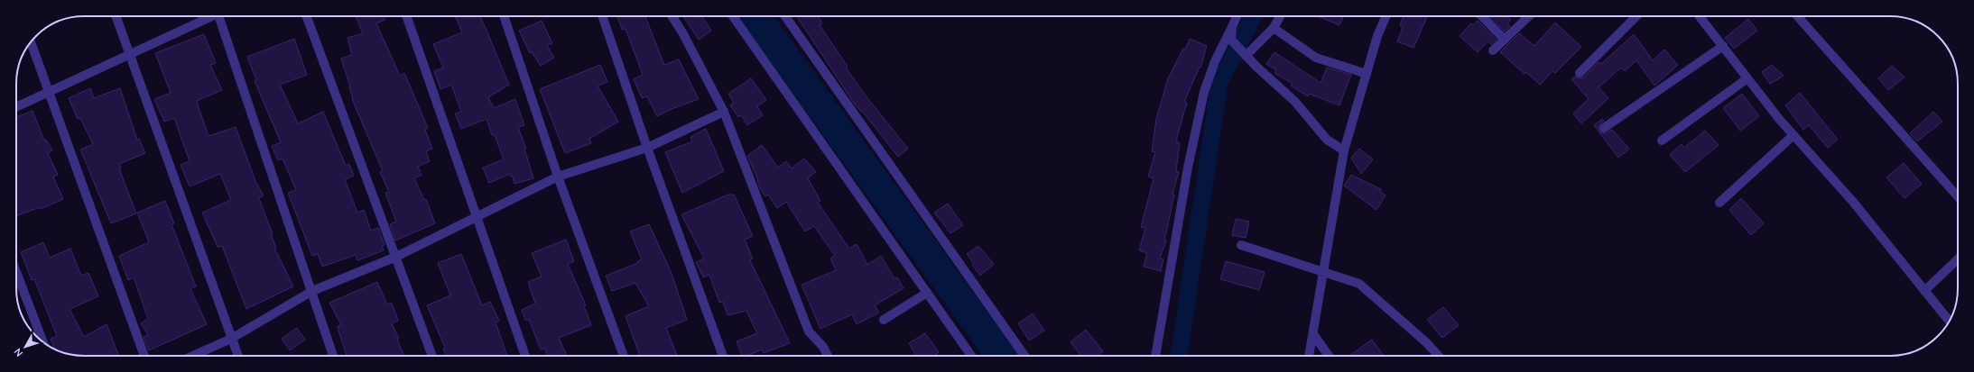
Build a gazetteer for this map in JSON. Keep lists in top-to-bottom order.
{
  "north": "bottom left"
}
